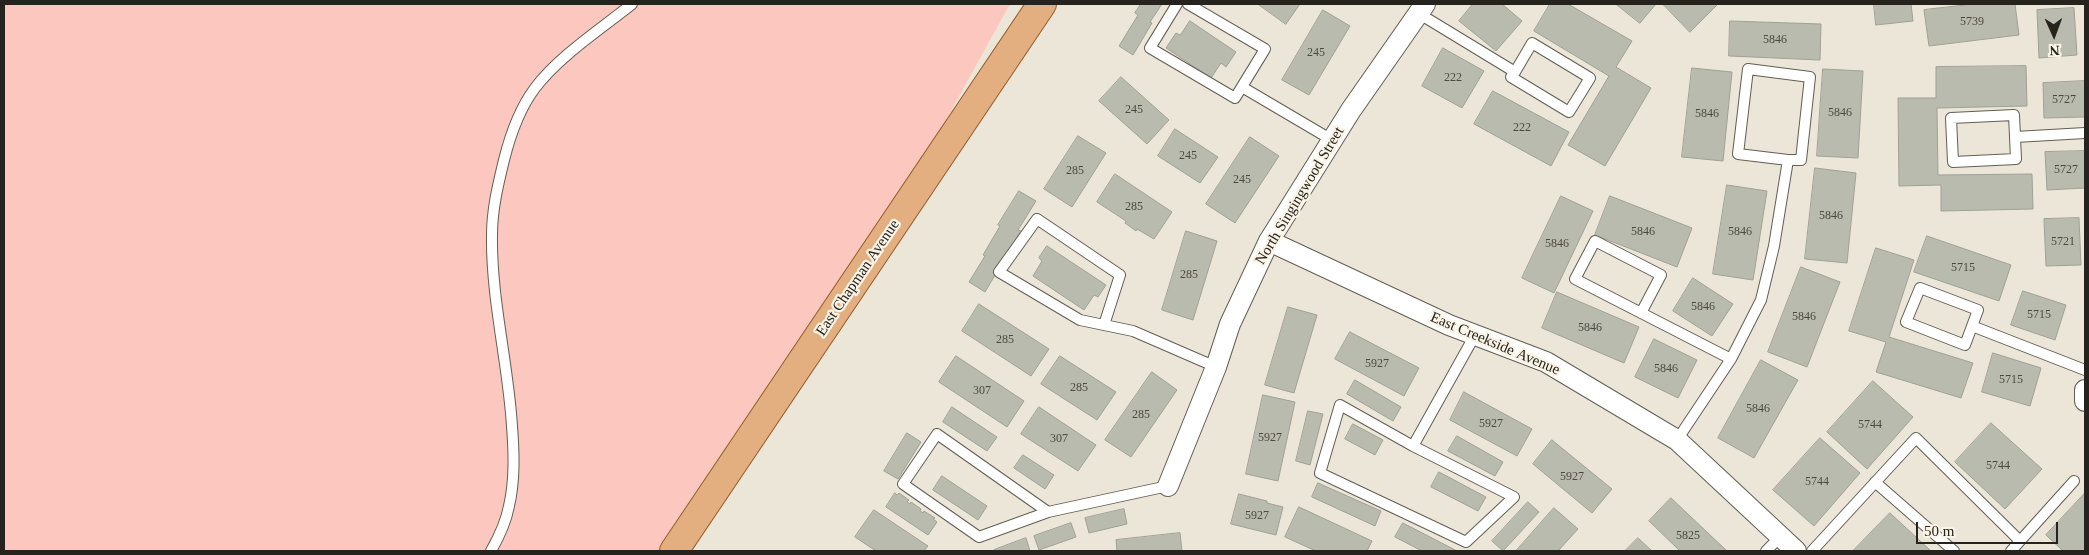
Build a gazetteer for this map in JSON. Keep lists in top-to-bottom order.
{
  "streets": {
    "main road": ["East Chapman Avenue"],
    "street": ["North Singingwood Street", "East Creekside Avenue"]
  },
  "crossings": [
    ["North Singingwood Street", "East Creekside Avenue"]
  ],
  "house_numbers": [
    "5739",
    "5846",
    "245",
    "222",
    "5727",
    "245",
    "5846",
    "5846",
    "222",
    "245",
    "5727",
    "285",
    "245",
    "285",
    "5846",
    "5846",
    "5846",
    "5721",
    "5846",
    "5715",
    "285",
    "5846",
    "5715",
    "5846",
    "5846",
    "285",
    "5927",
    "5846",
    "5715",
    "285",
    "307",
    "5846",
    "285",
    "5927",
    "5744",
    "5927",
    "307",
    "5744",
    "5927",
    "5744",
    "5927",
    "5825"
  ],
  "scale_bar": "50 m",
  "north": "bottom"
}
